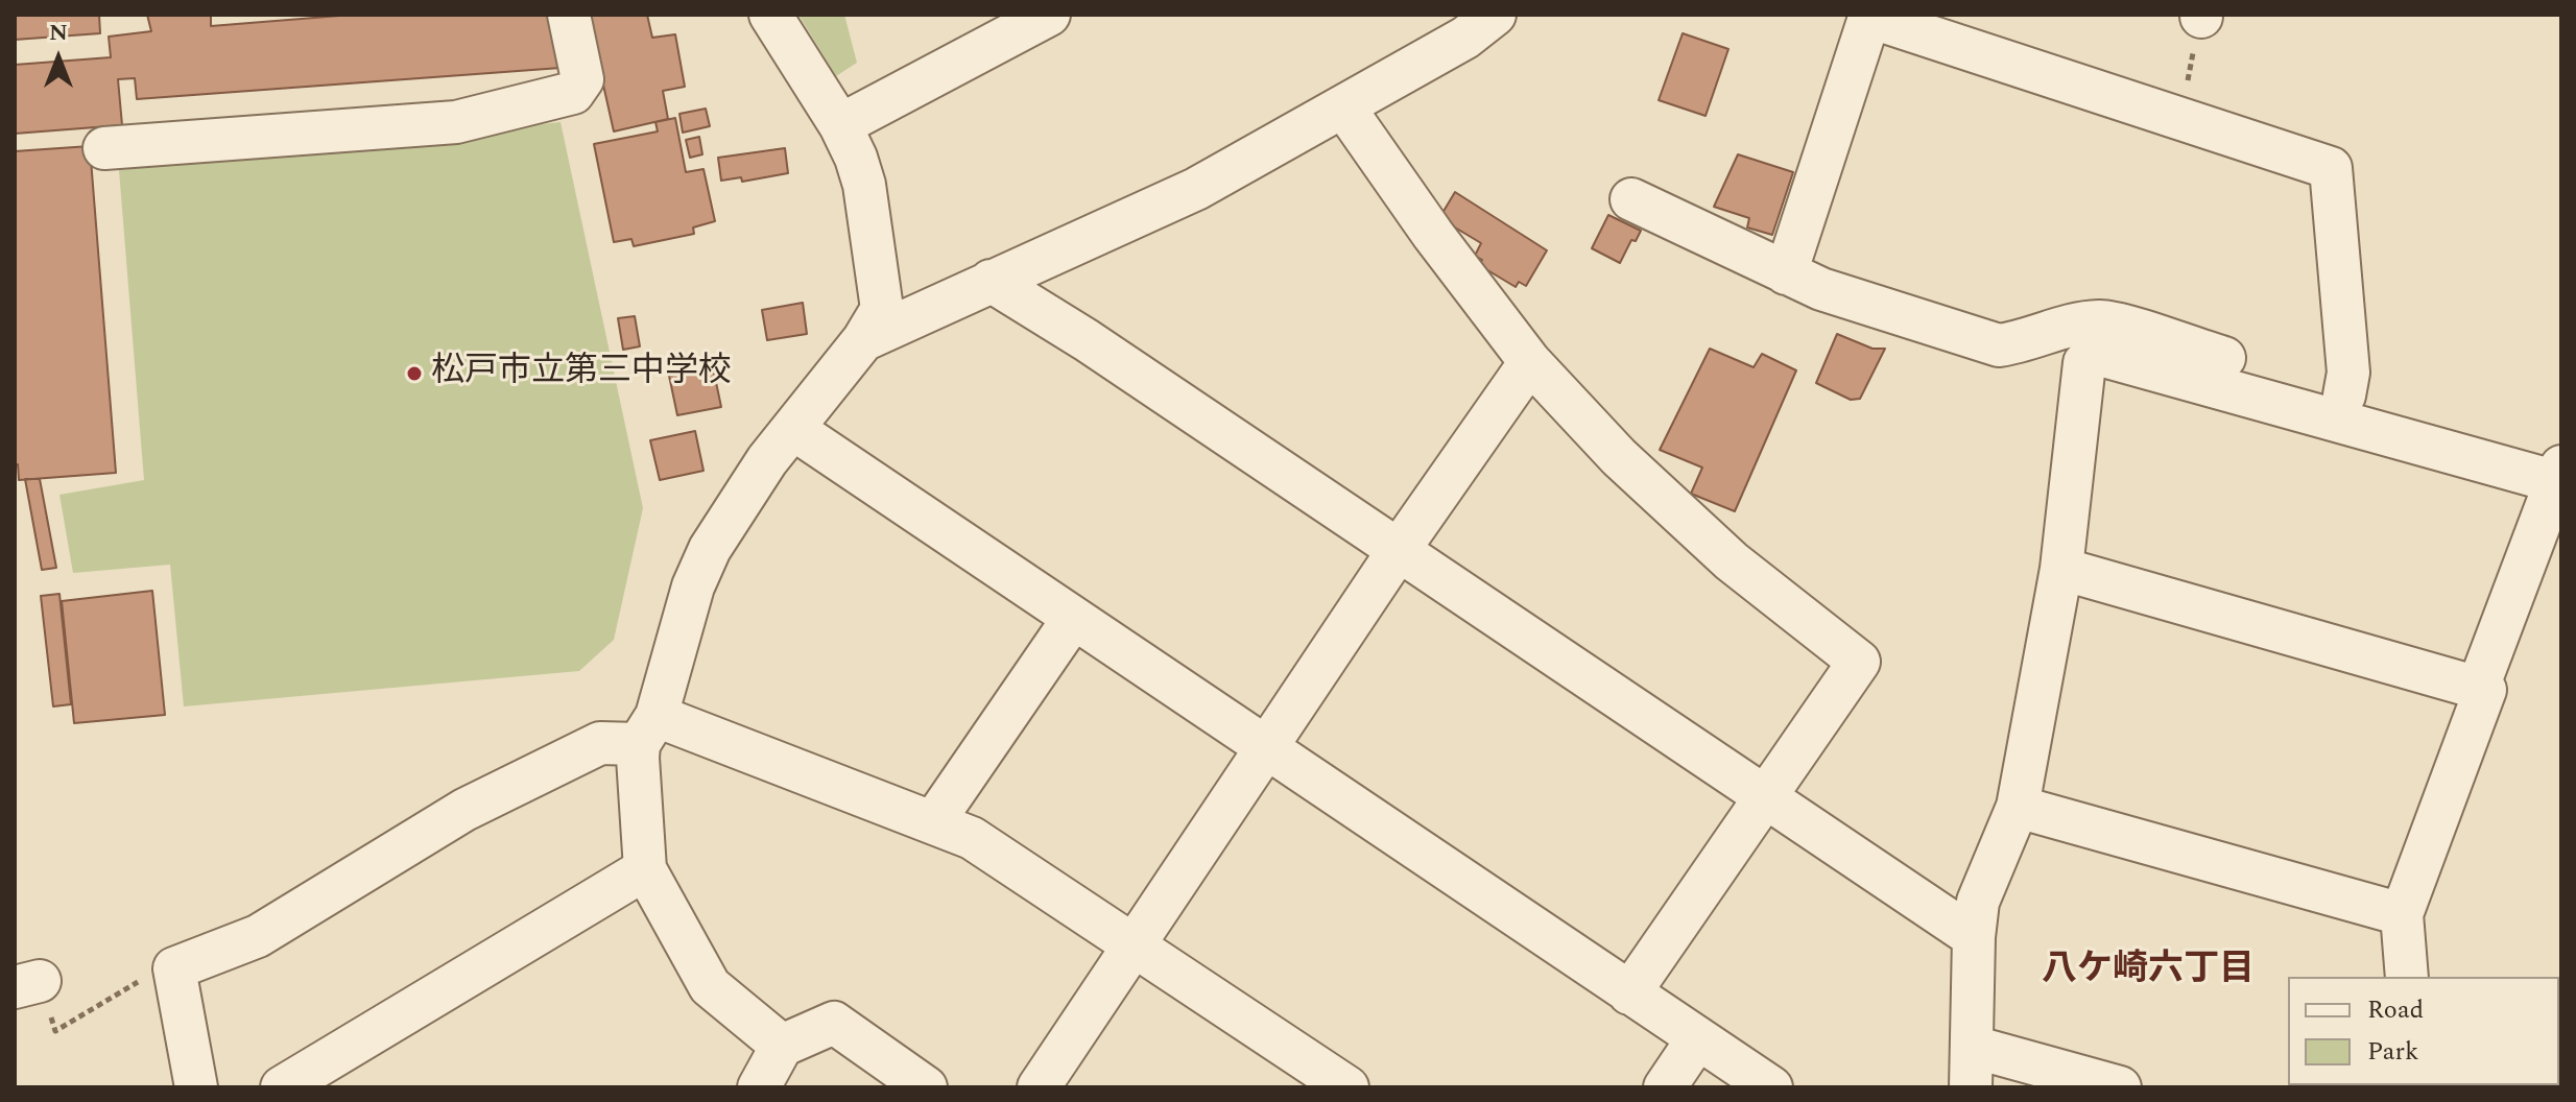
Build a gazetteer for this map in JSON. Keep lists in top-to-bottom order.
{
  "districts": ["八ケ崎六丁目"],
  "places": ["松戸市立第三中学校"],
  "legend": ["Road", "Park"],
  "north": "top"
}
